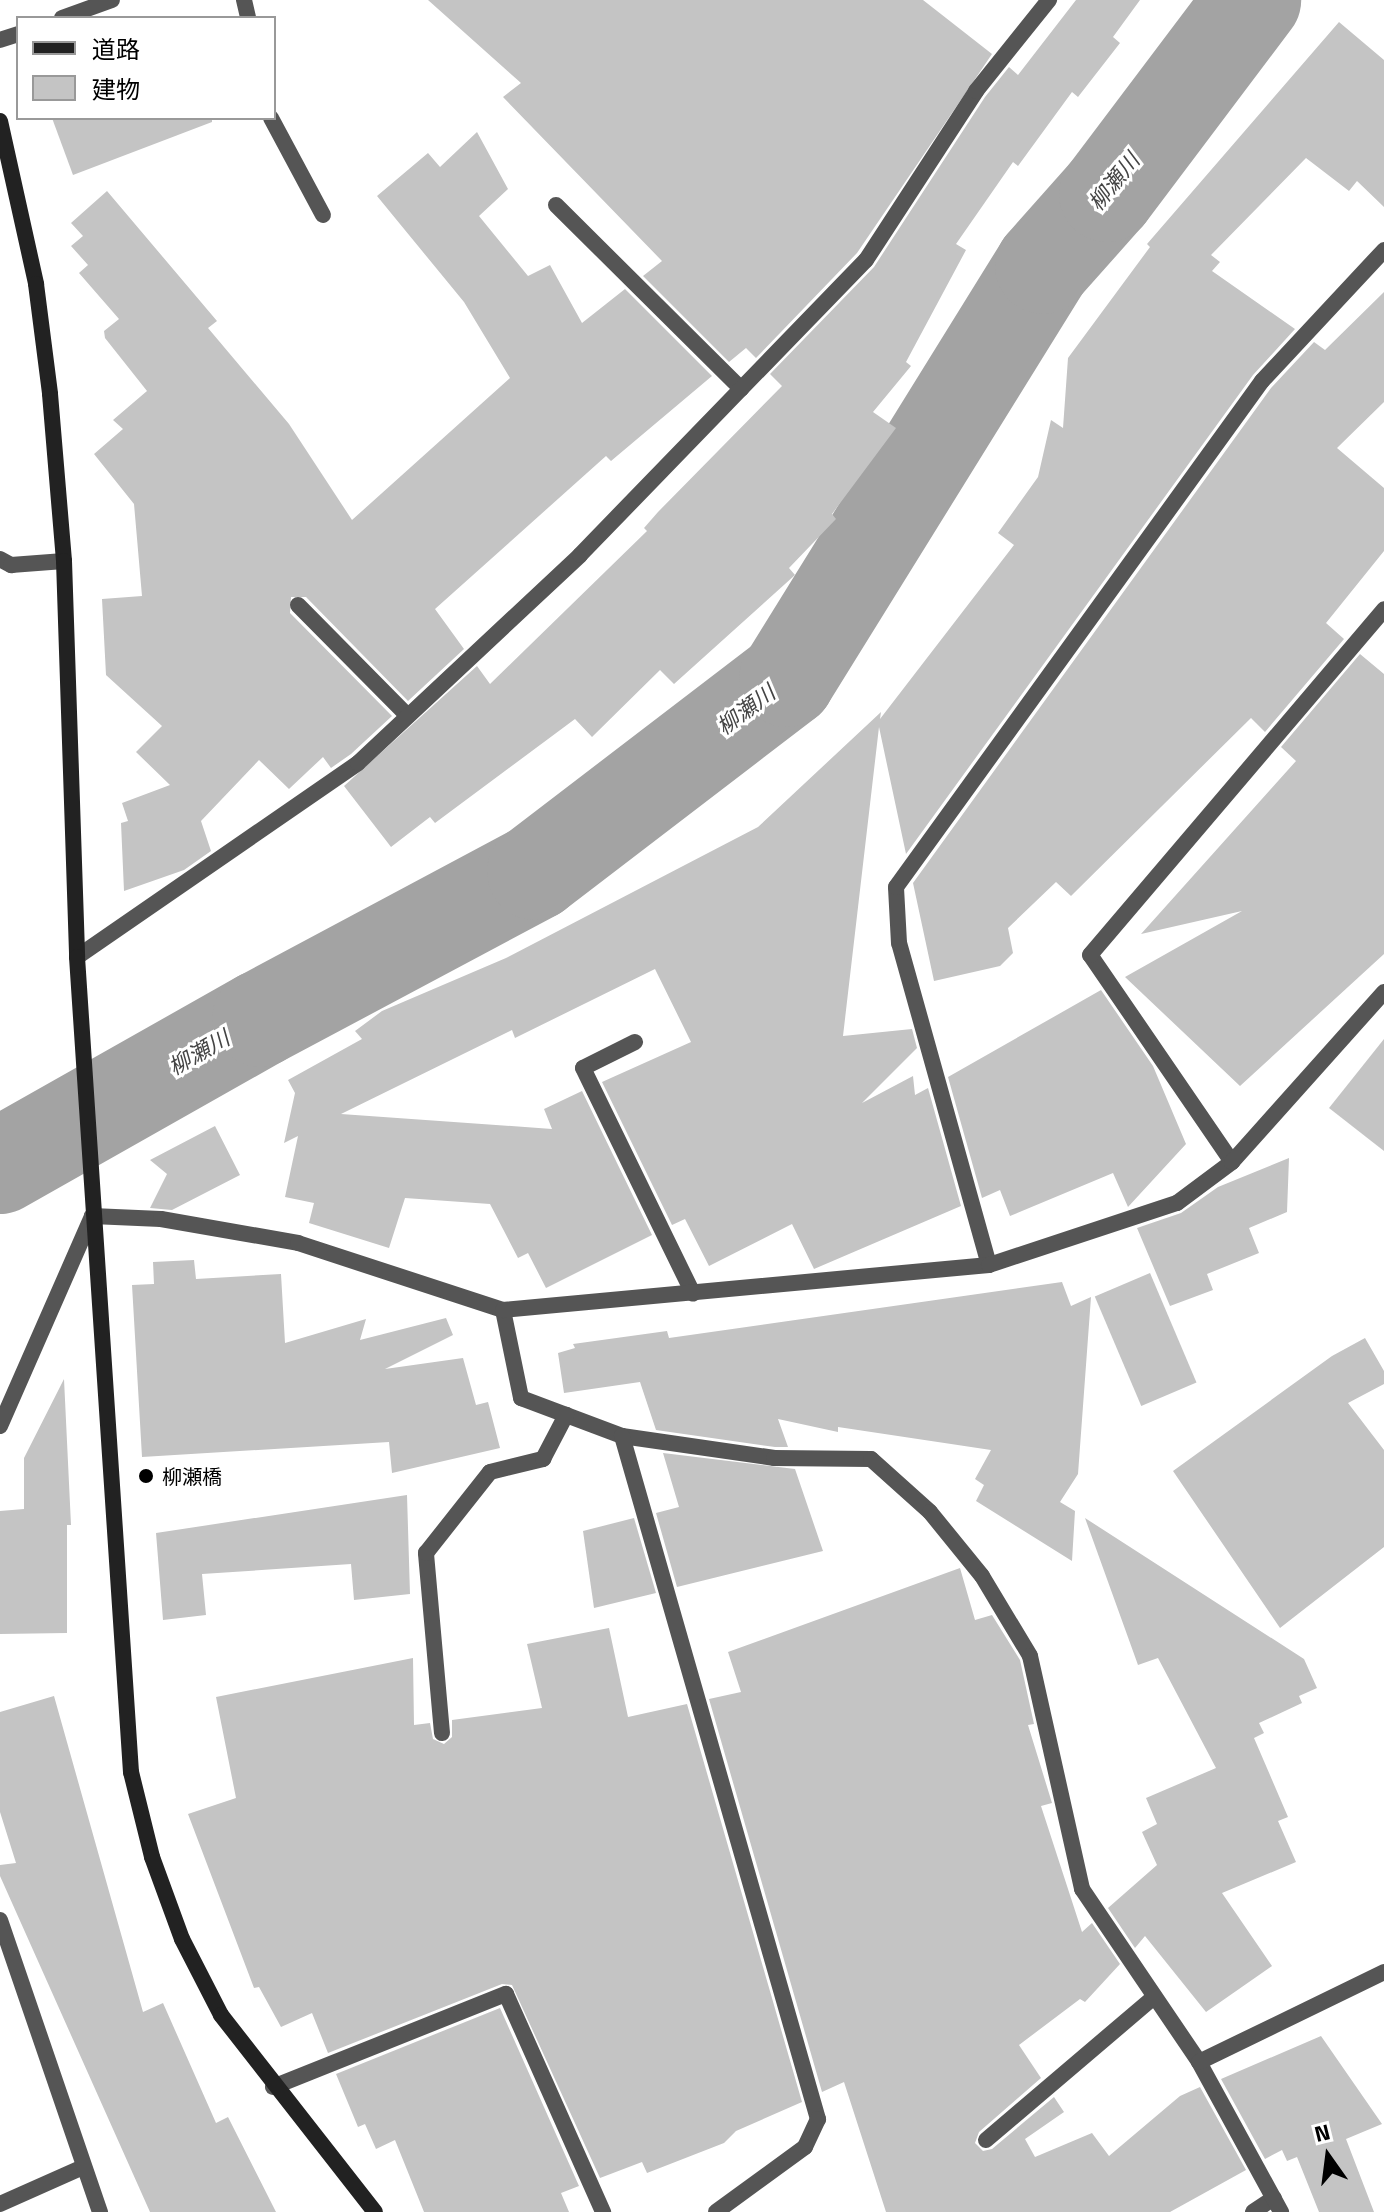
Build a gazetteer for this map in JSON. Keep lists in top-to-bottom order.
{
  "water": ["柳瀬川"],
  "places": ["柳瀬橋"],
  "legend": ["道路", "建物"],
  "north": "top"
}
